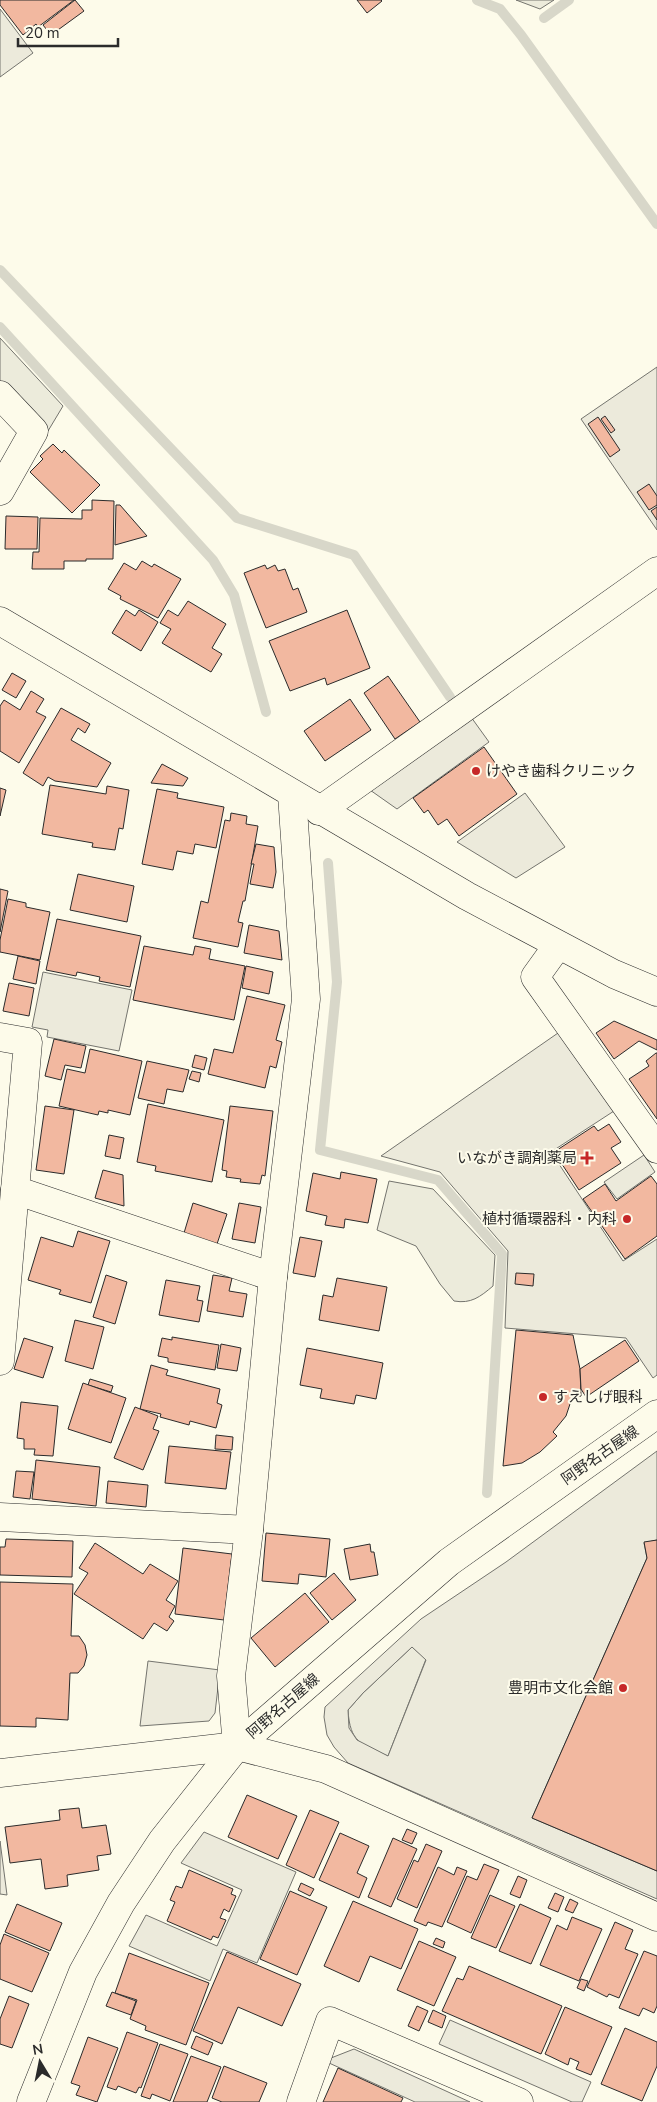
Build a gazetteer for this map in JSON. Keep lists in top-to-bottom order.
{
  "streets": {
    "street": ["阿野名古屋線"]
  },
  "places": {
    "other": [
      "けやき歯科クリニック",
      "植村循環器科・内科",
      "すえしげ眼科",
      "豊明市文化会館"
    ],
    "health": ["いながき調剤薬局"]
  },
  "scale_bar": "20 m",
  "north": "top"
}
